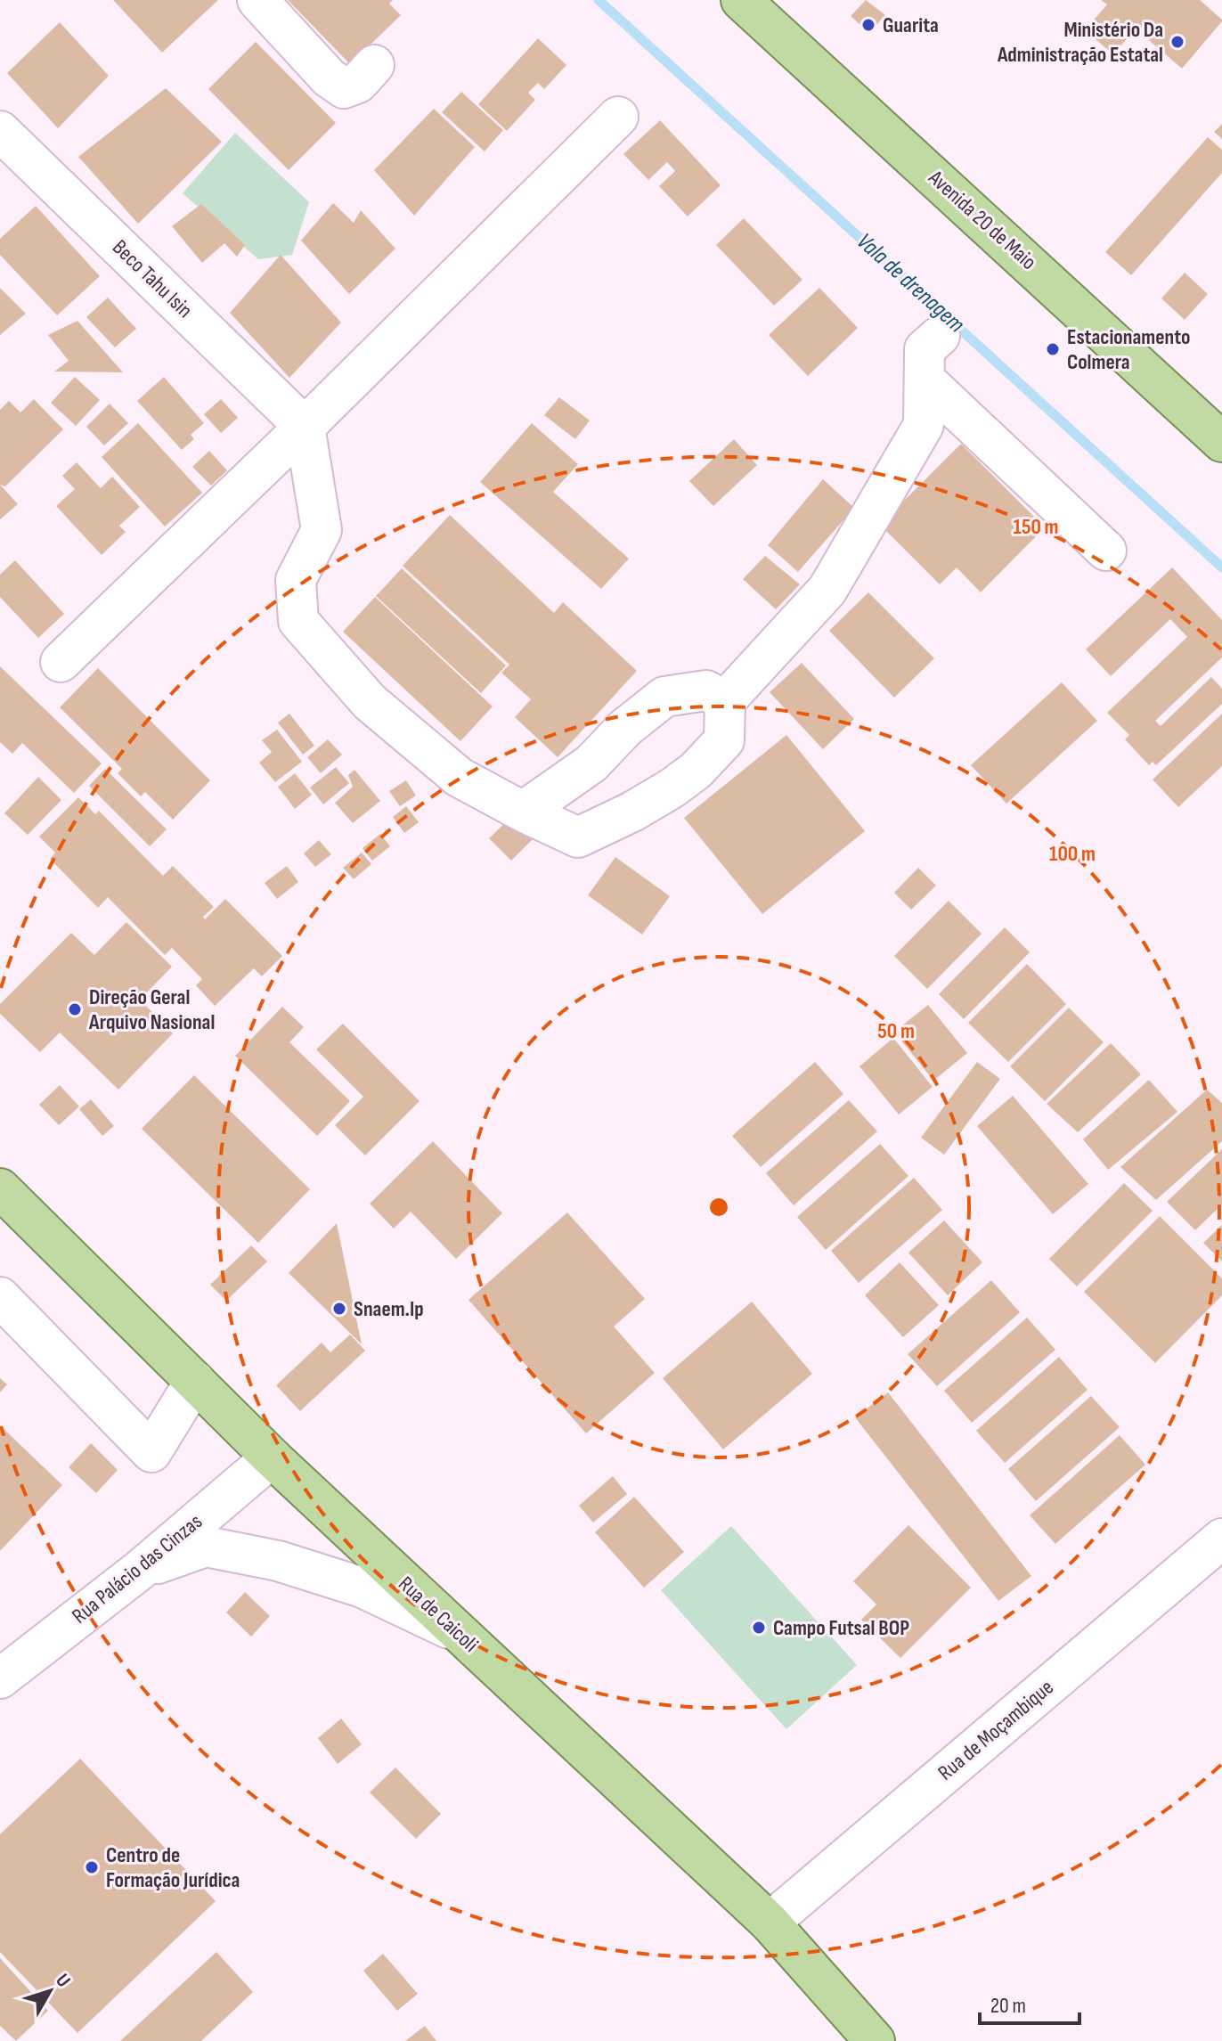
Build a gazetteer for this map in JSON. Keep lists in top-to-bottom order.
{
  "streets": {
    "main road": ["Avenida 20 de Maio", "Rua de Caicoli"],
    "street": ["Beco Tahu Isin", "Rua Palácio das Cinzas", "Rua de Moçambique"]
  },
  "crossings": [
    ["Rua Palácio das Cinzas", "Rua de Caicoli"],
    ["Rua de Caicoli", "Rua de Moçambique"]
  ],
  "water": ["Vala de drenagem"],
  "places": [
    "Guarita",
    "Ministério Da Administração Estatal",
    "Estacionamento Colmera",
    "Direção Geral Arquivo Nasional",
    "Snaem.Ip",
    "Campo Futsal BOP",
    "Centro de Formação Jurídica"
  ],
  "scale_bar": "20 m",
  "north": "top right",
  "rings": ["150 m", "100 m", "50 m"]
}
